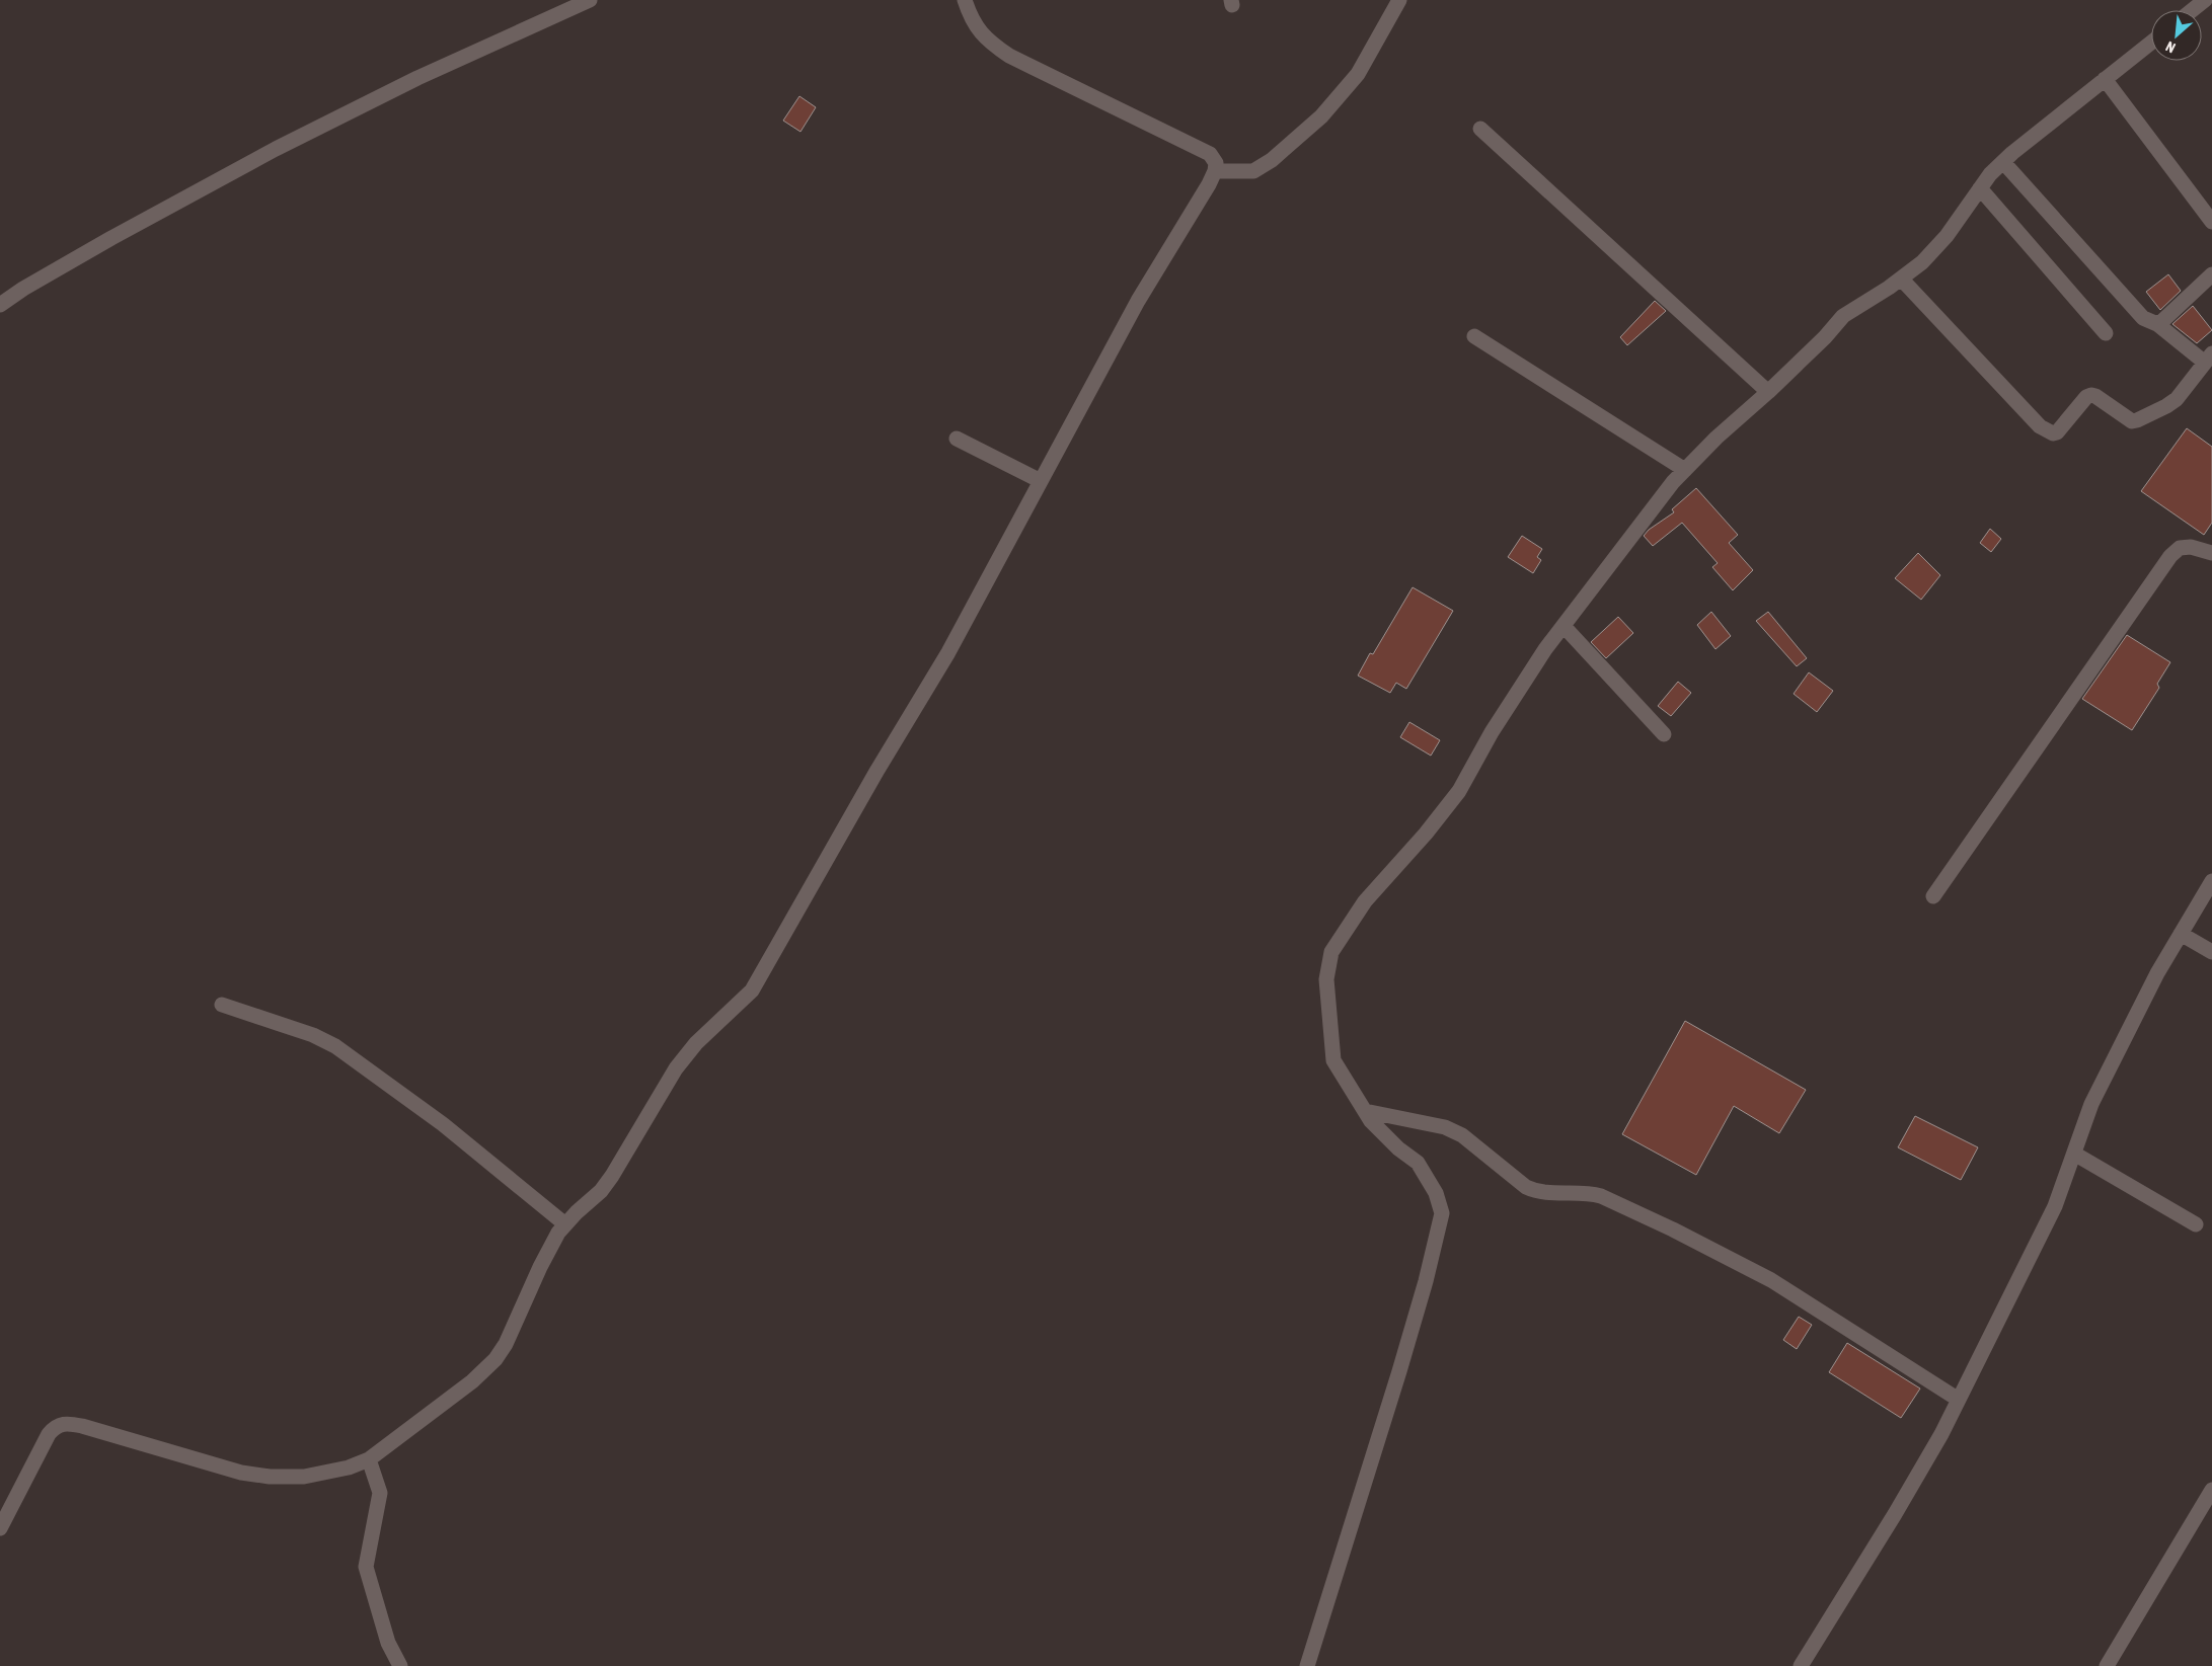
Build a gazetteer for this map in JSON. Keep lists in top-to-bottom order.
{
  "north": "bottom left"
}
